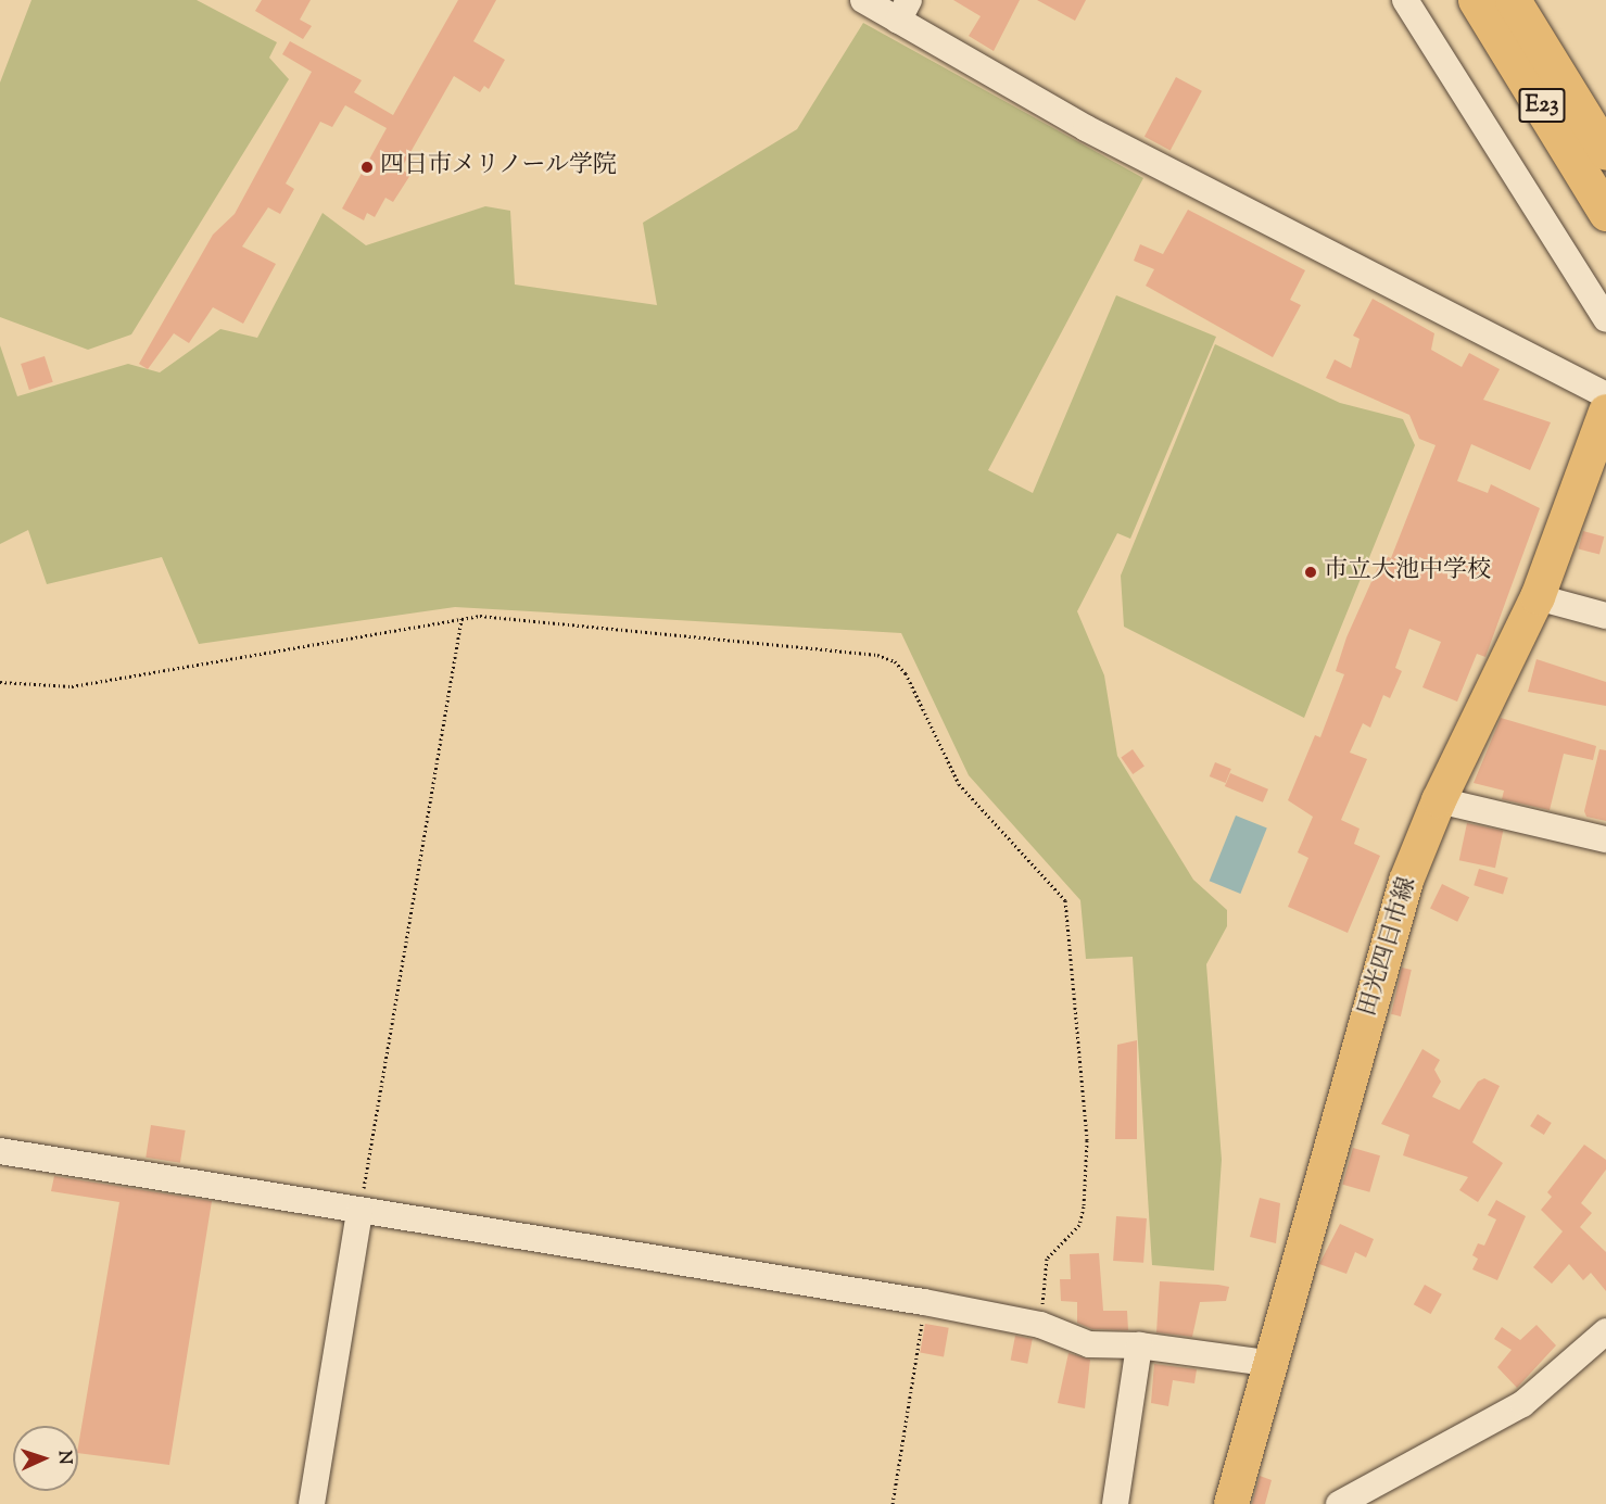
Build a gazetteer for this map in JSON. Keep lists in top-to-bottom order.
{
  "streets": {
    "highway": ["E23"],
    "main road": ["田光四日市線"]
  },
  "places": ["四日市メリノール学院", "市立大池中学校"],
  "north": "right"
}
